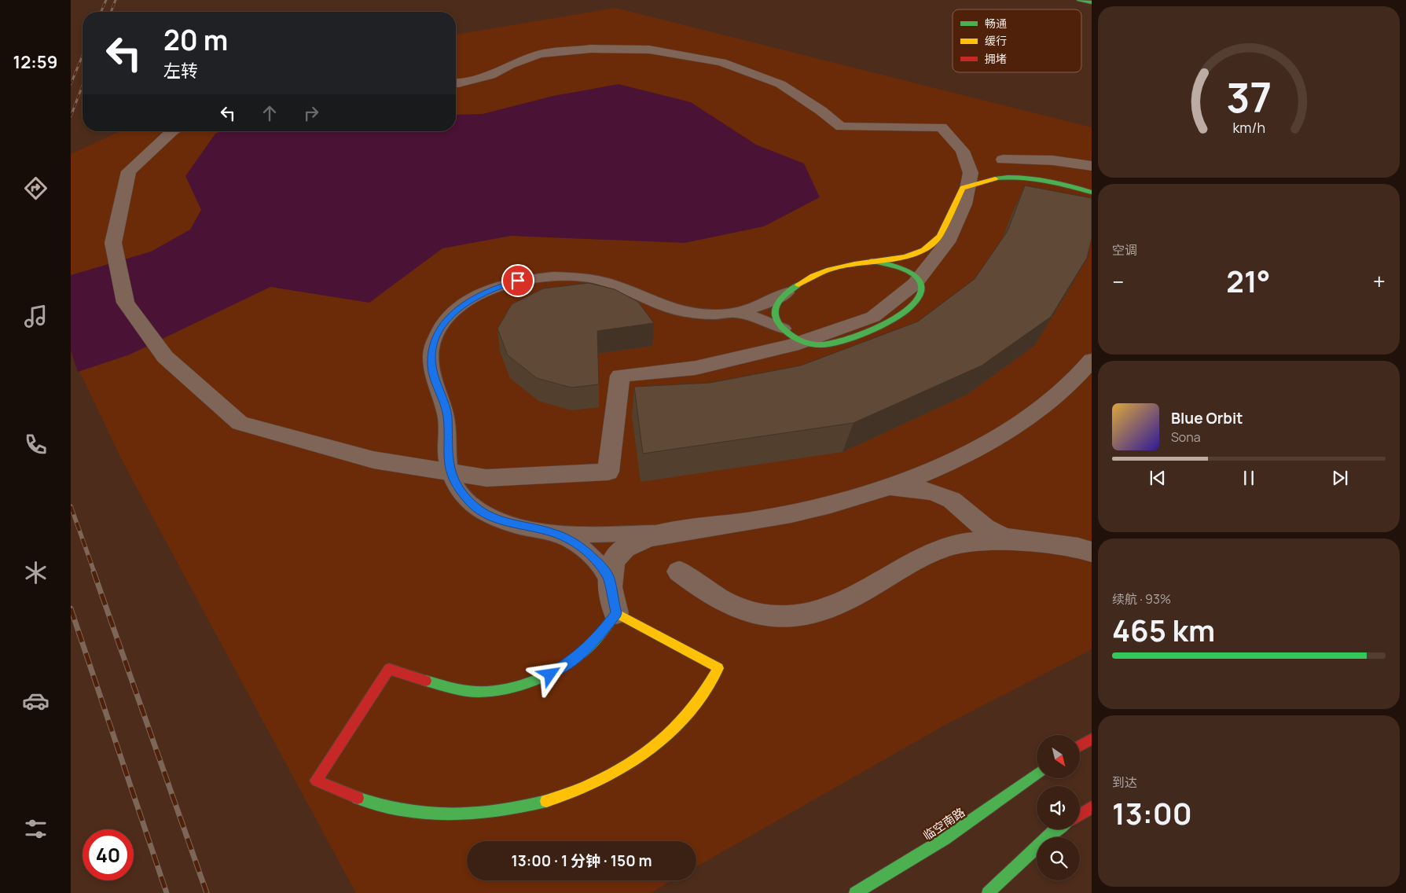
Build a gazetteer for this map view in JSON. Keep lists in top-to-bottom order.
{
  "streets": {
    "street": ["临空南路"]
  },
  "legend": ["畅通", "缓行", "拥堵"],
  "north": "bottom right",
  "page": {
    "tabs": "12:59",
    "turn": ["20 m", "左转"],
    "tile": [
      "空调",
      ["续航 · 93%", "465 km"],
      ["到达", "13:00"]
    ],
    "heat": ["−", "21°", "+"],
    "song": ["Blue Orbit", "Sona"],
    "limit": "40",
    "trip": "13:00 · 1 分钟 · 150 m",
    "gauge": ["37", "km/h"]
  }
}
